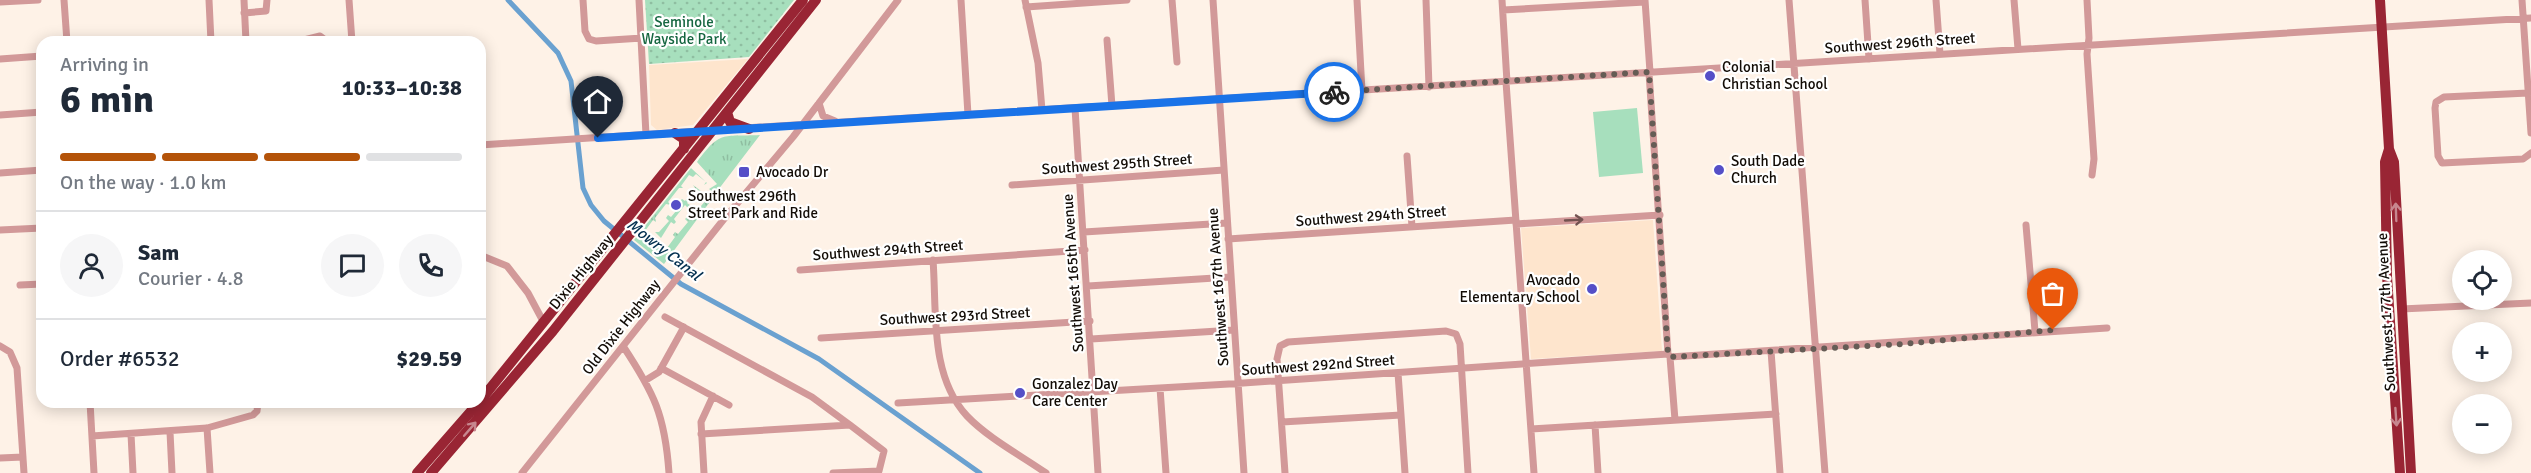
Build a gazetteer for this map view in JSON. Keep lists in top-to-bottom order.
{
  "streets": {
    "highway": ["Dixie Highway", "Southwest 177th Avenue"],
    "street": [
      "Southwest 296th Street",
      "Southwest 295th Street",
      "Southwest 294th Street",
      "Southwest 165th Avenue",
      "Southwest 167th Avenue",
      "Southwest 293rd Street",
      "Old Dixie Highway",
      "Southwest 292nd Street"
    ]
  },
  "crossings": [
    ["Southwest 296th Street", "Dixie Highway"],
    ["Southwest 296th Street", "Southwest 165th Avenue"],
    ["Southwest 296th Street", "Southwest 167th Avenue"],
    ["Southwest 296th Street", "Southwest 177th Avenue"],
    ["Southwest 296th Street", "Old Dixie Highway"],
    ["Southwest 295th Street", "Southwest 165th Avenue"],
    ["Southwest 295th Street", "Southwest 167th Avenue"],
    ["Southwest 294th Street", "Southwest 165th Avenue"],
    ["Southwest 294th Street", "Southwest 167th Avenue"],
    ["Southwest 165th Avenue", "Southwest 293rd Street"],
    ["Southwest 165th Avenue", "Southwest 292nd Street"],
    ["Southwest 167th Avenue", "Southwest 292nd Street"]
  ],
  "water": ["Mowry Canal"],
  "parks": ["Seminole Wayside Park"],
  "places": {
    "other": [
      "Colonial Christian School",
      "South Dade Church",
      "Southwest 296th Street Park and Ride",
      "Avocado Elementary School",
      "Gonzalez Day Care Center"
    ],
    "transit": ["Avocado Dr"]
  },
  "page": {
    "heading": ["6 min", "Arriving in", "10:33–10:38"],
    "panel": [
      "Sam",
      "Courier · 4.8",
      "Order #6532",
      "$29.59"
    ],
    "bar": "On the way · 1.0 km",
    "map_buttons": ["+", "−"]
  }
}
